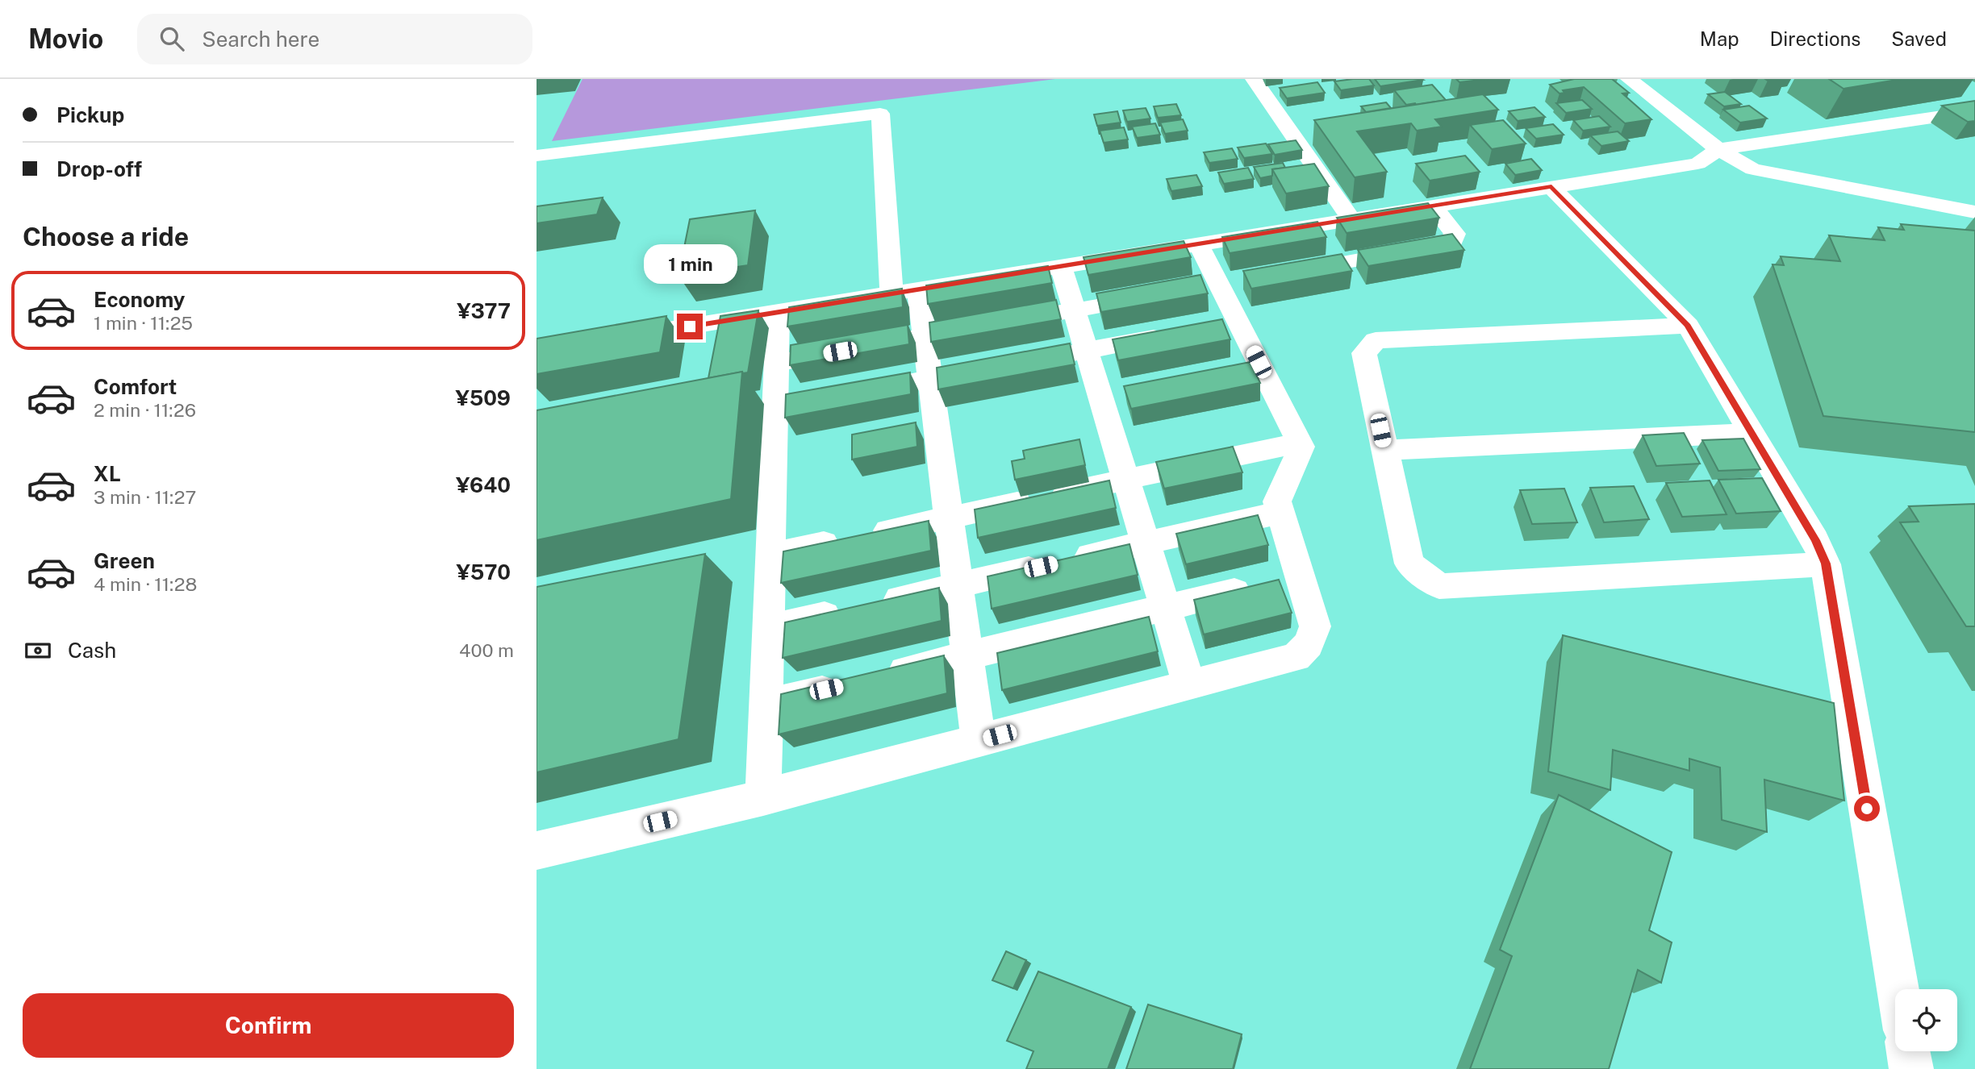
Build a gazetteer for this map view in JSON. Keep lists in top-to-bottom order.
{
  "page": {
    "header": "Movio",
    "search": "Search here",
    "nav": ["Map", "Directions", "Saved"],
    "banner": ["Pickup", "Drop-off"],
    "heading": "Choose a ride",
    "bubble": "1 min",
    "list": [
      {
        "name": "Economy",
        "note": "1 min · 11:25",
        "value": "¥377"
      },
      {
        "name": "Comfort",
        "note": "2 min · 11:26",
        "value": "¥509"
      },
      {
        "name": "XL",
        "note": "3 min · 11:27",
        "value": "¥640"
      },
      {
        "name": "Green",
        "note": "4 min · 11:28",
        "value": "¥570"
      }
    ],
    "pay": ["Cash", "400 m"],
    "buttons": "Confirm"
  }
}
